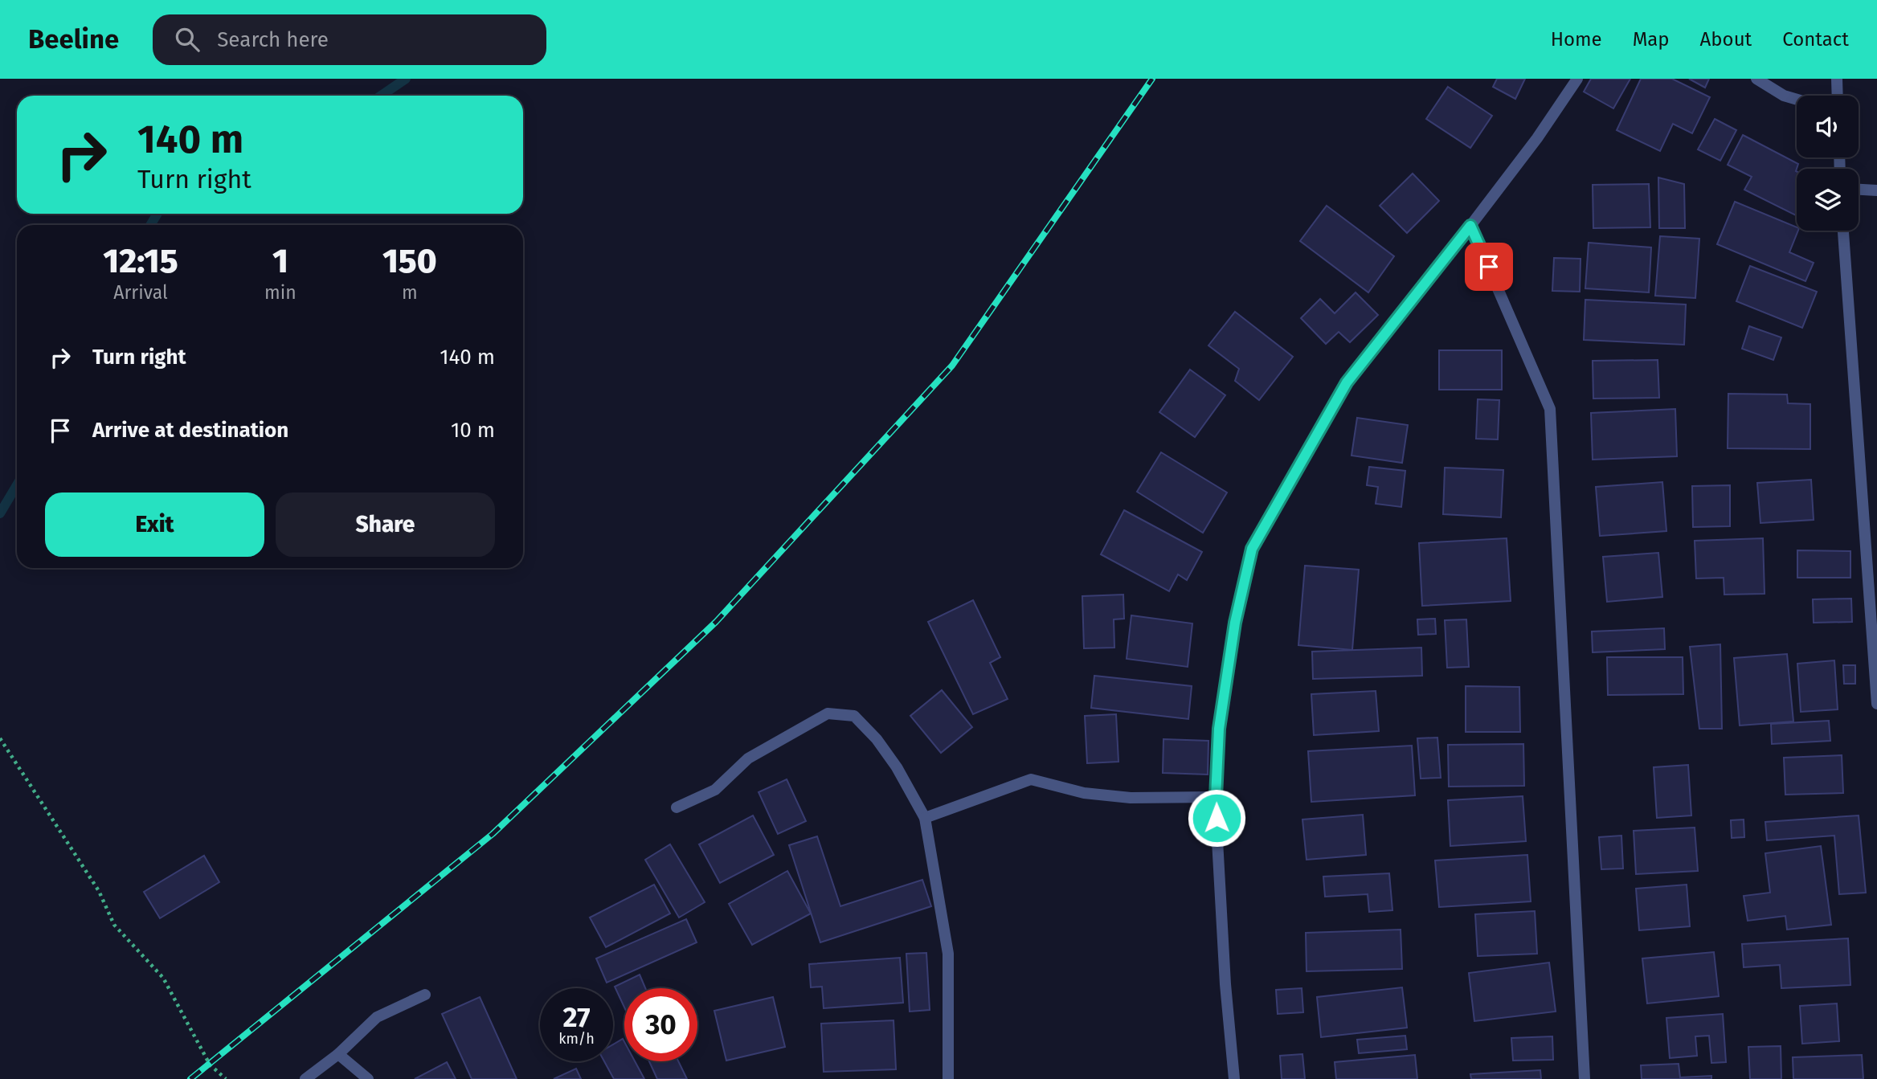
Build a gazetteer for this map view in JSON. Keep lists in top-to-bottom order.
{
  "page": {
    "header": "Beeline",
    "search": "Search here",
    "nav": [
      "Home",
      "Map",
      "About",
      "Contact"
    ],
    "turn": ["140 m", "Turn right"],
    "eta": [
      "12:15",
      "Arrival",
      "1",
      "min",
      "150",
      "m"
    ],
    "list": [
      {
        "name": "Turn right",
        "value": "140 m"
      },
      {
        "name": "Arrive at destination",
        "value": "10 m"
      }
    ],
    "buttons": ["Exit", "Share"],
    "speed": "27 km/h",
    "limit": "30"
  }
}
